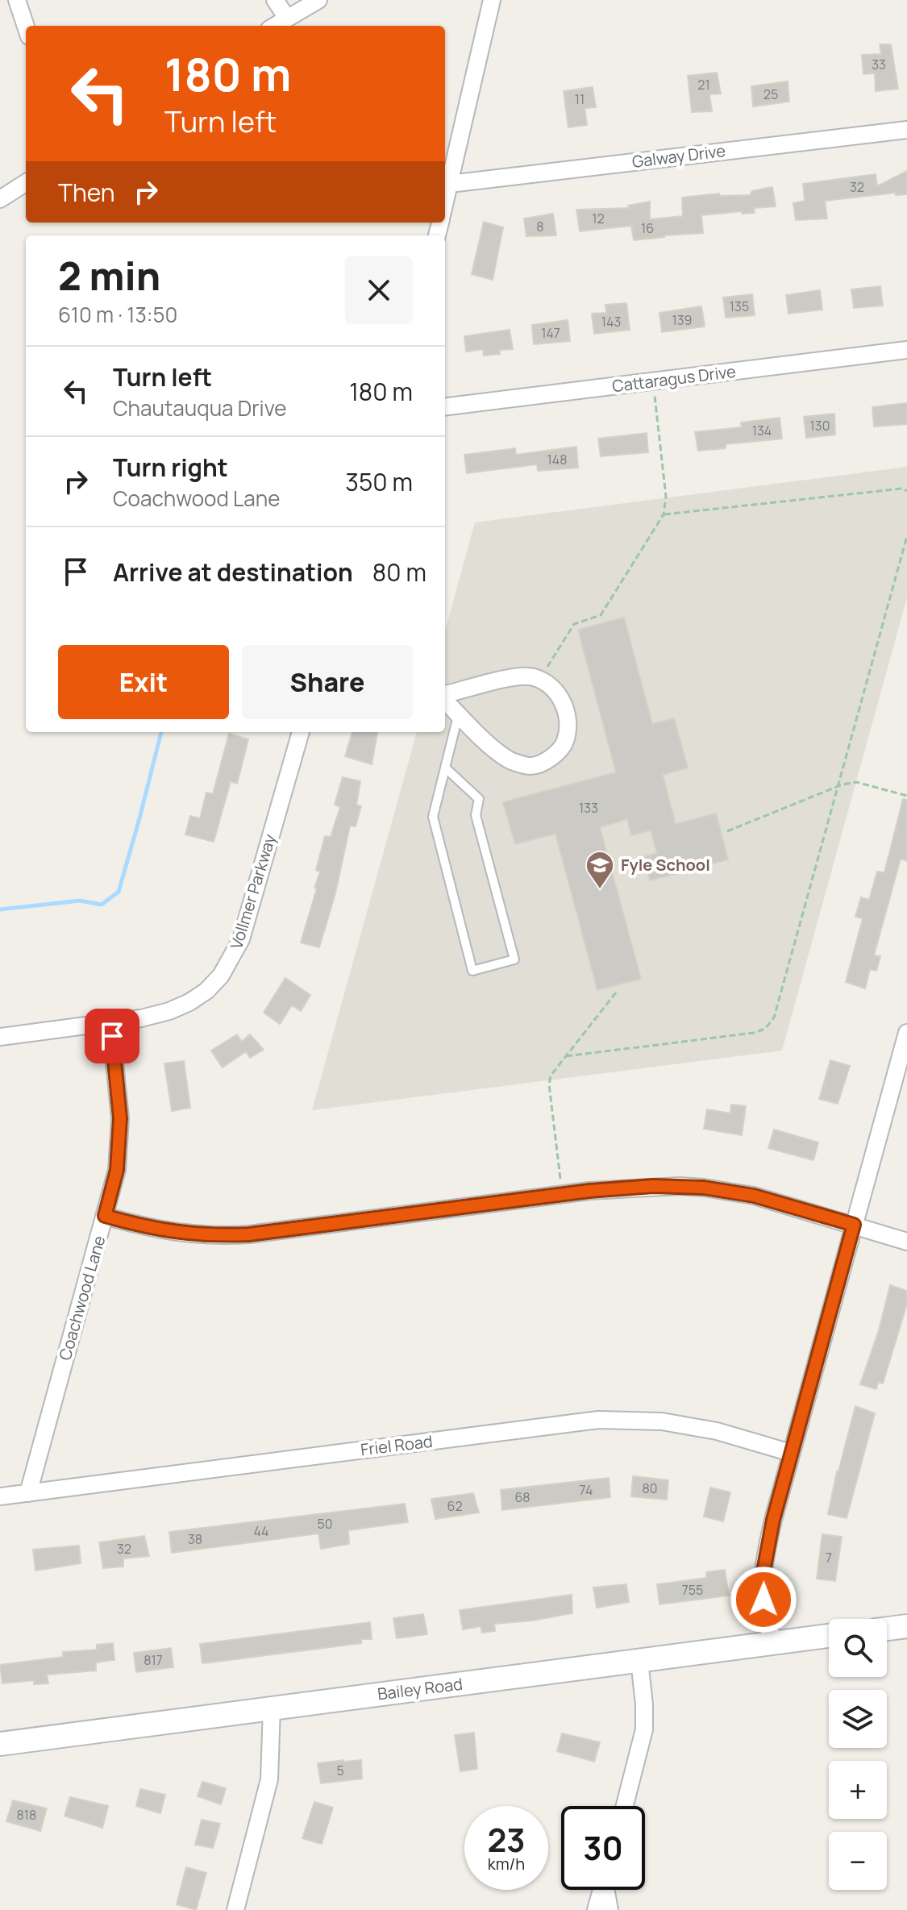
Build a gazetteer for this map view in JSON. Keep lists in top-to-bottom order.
{
  "streets": {
    "street": [
      "Galway Drive",
      "Cattaragus Drive",
      "Vollmer Parkway",
      "Coachwood Lane",
      "Friel Road",
      "Bailey Road"
    ]
  },
  "crossings": [
    ["Vollmer Parkway", "Coachwood Lane"],
    ["Coachwood Lane", "Friel Road"]
  ],
  "places": {
    "school or university": ["Fyle School"]
  },
  "house_numbers": [
    "33",
    "21",
    "25",
    "11",
    "32",
    "12",
    "8",
    "16",
    "135",
    "139",
    "143",
    "147",
    "130",
    "134",
    "148",
    "133",
    "80",
    "74",
    "68",
    "62",
    "50",
    "44",
    "38",
    "32",
    "7",
    "755",
    "817",
    "5",
    "818"
  ],
  "page": {
    "turn": ["180 m", "Turn left"],
    "then": "Then",
    "heading": ["2 min", "610 m · 13:50"],
    "list": [
      {
        "name": "Turn left",
        "note": "Chautauqua Drive",
        "value": "180 m"
      },
      {
        "name": "Turn right",
        "note": "Coachwood Lane",
        "value": "350 m"
      },
      {
        "name": "Arrive at destination",
        "value": "80 m"
      }
    ],
    "buttons": ["Exit", "Share"],
    "map_buttons": ["+", "−"],
    "speed": "23 km/h",
    "limit": "30"
  }
}
